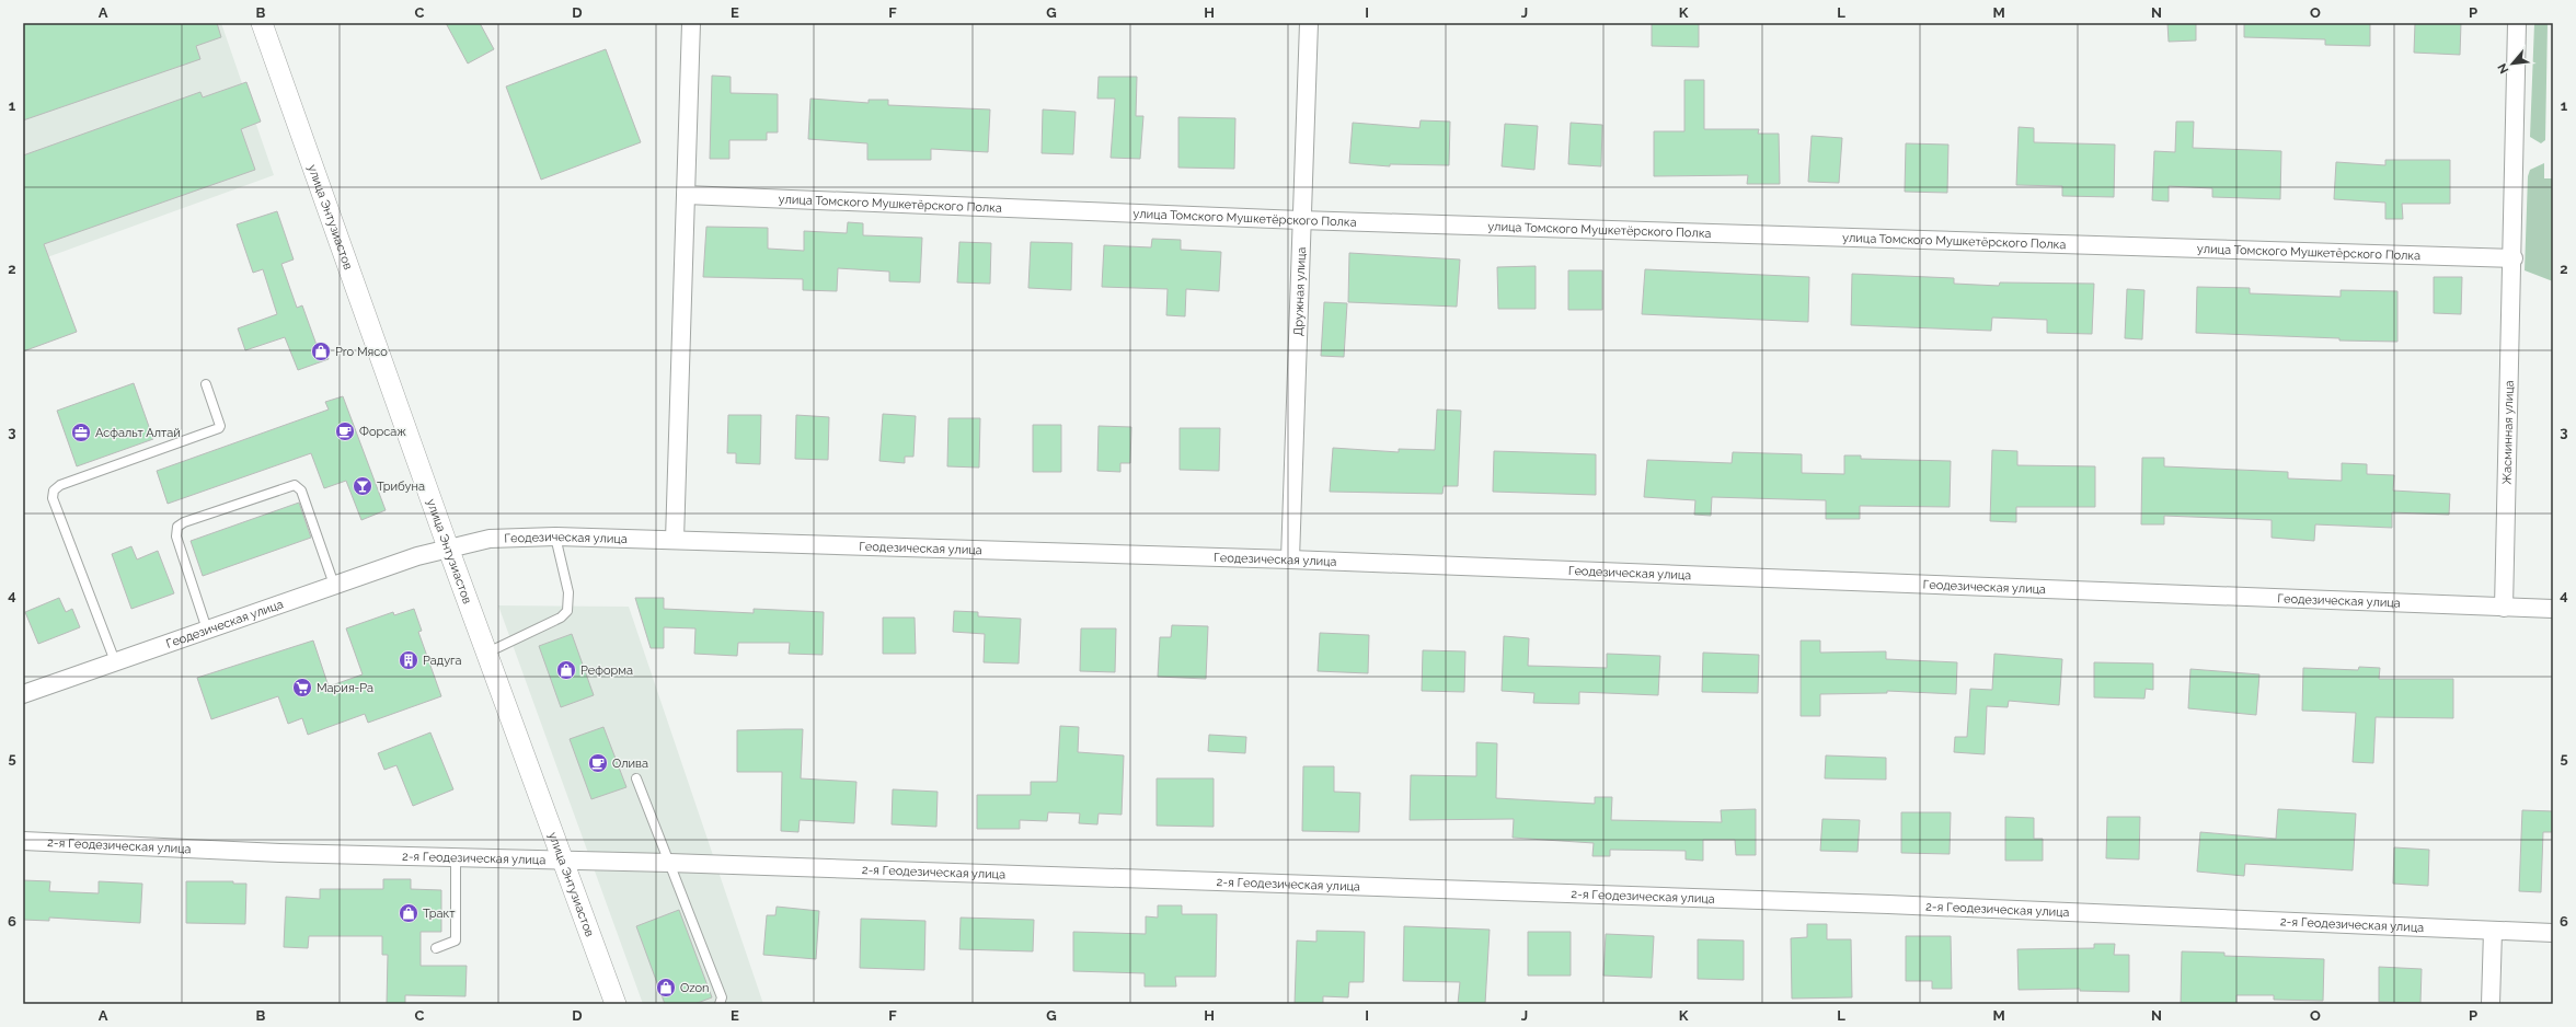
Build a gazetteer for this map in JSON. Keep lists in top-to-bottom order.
{
  "streets": {
    "street": [
      "улица Томского Мушкетёрского Полка",
      "улица Энтузиастов",
      "Дружная улица",
      "Жасминная улица",
      "Геодезическая улица",
      "2-я Геодезическая улица"
    ]
  },
  "crossings": [
    ["улица Томского Мушкетёрского Полка", "Дружная улица"],
    ["улица Томского Мушкетёрского Полка", "Жасминная улица"],
    ["улица Энтузиастов", "Геодезическая улица"],
    ["улица Энтузиастов", "2-я Геодезическая улица"],
    ["Дружная улица", "Геодезическая улица"],
    ["Жасминная улица", "Геодезическая улица"]
  ],
  "places": {
    "shop": [
      "Pro Мясо",
      "Реформа",
      "Тракт",
      "Ozon"
    ],
    "cafe": ["Форсаж", "Олива"],
    "office": ["Асфальт Алтай"],
    "bar": ["Трибуна"],
    "building": ["Радуга"],
    "supermarket": ["Мария-Ра"]
  },
  "north": "bottom left",
  "grid": {
    "columns": [
      "A",
      "B",
      "C",
      "D",
      "E",
      "F",
      "G",
      "H",
      "I",
      "J",
      "K",
      "L",
      "M",
      "N",
      "O",
      "P"
    ],
    "rows": [
      "1",
      "2",
      "3",
      "4",
      "5",
      "6"
    ]
  }
}
